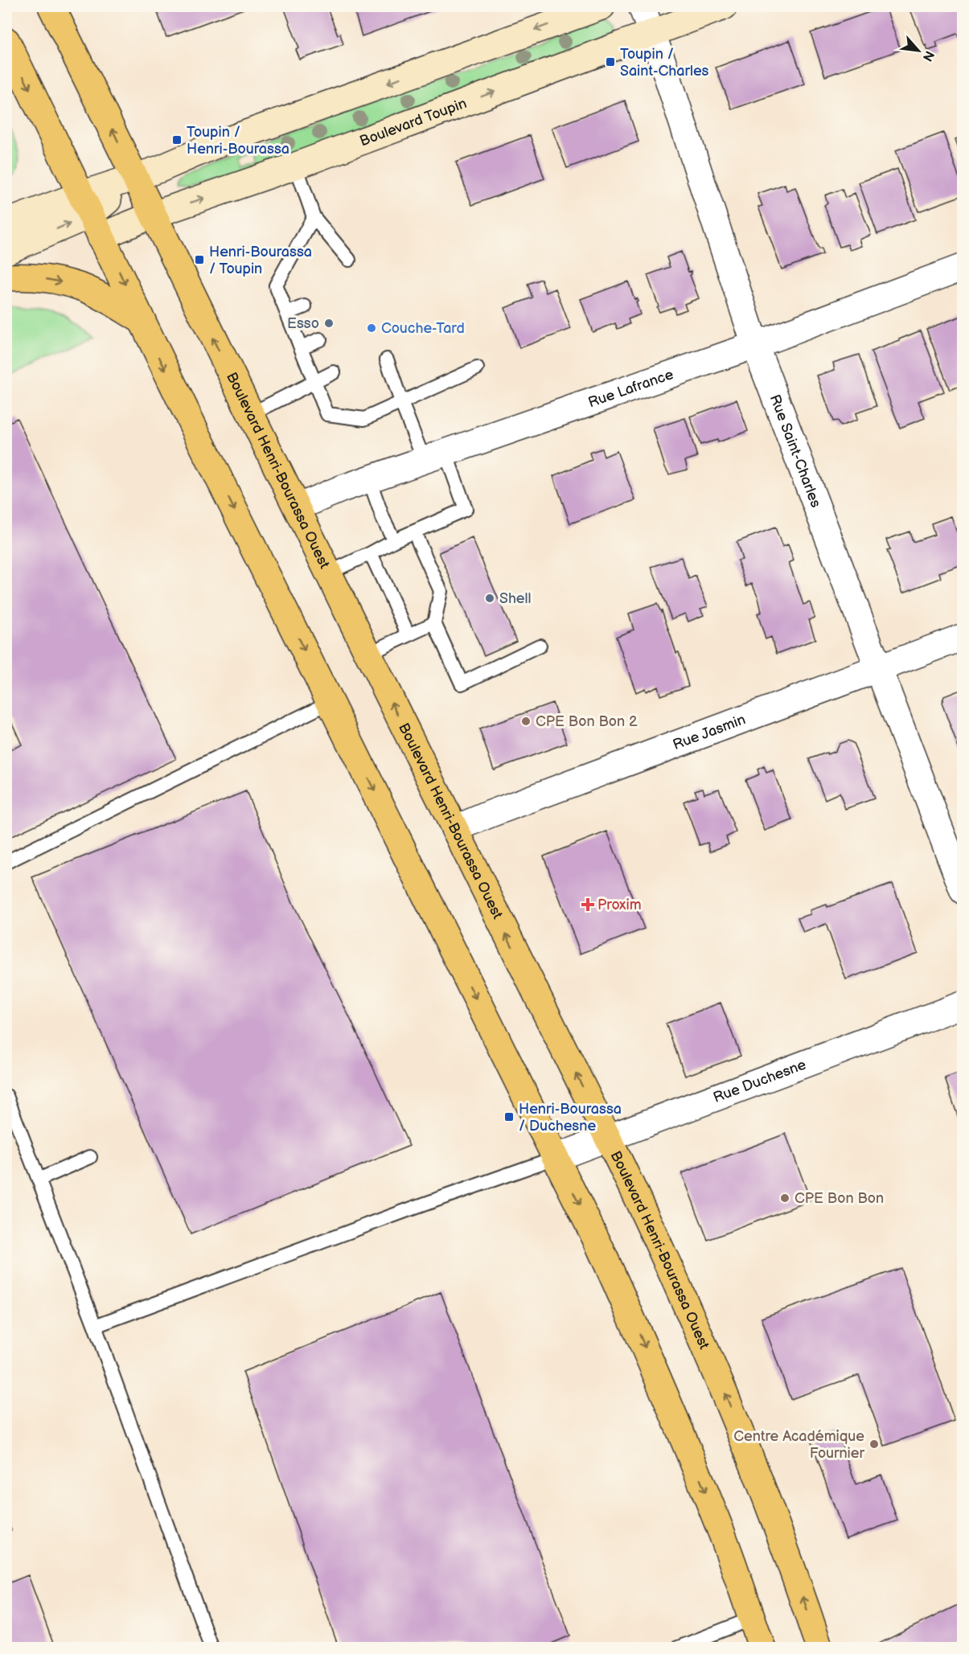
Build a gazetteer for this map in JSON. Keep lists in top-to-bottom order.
{
  "streets": {
    "main road": ["Boulevard Henri-Bourassa Ouest"],
    "street": [
      "Boulevard Toupin",
      "Rue Lafrance",
      "Rue Saint-Charles",
      "Rue Jasmin",
      "Rue Duchesne"
    ]
  },
  "crossings": [
    ["Boulevard Toupin", "Rue Saint-Charles"],
    ["Boulevard Toupin", "Boulevard Henri-Bourassa Ouest"],
    ["Rue Lafrance", "Rue Saint-Charles"],
    ["Rue Lafrance", "Boulevard Henri-Bourassa Ouest"],
    ["Rue Saint-Charles", "Rue Jasmin"],
    ["Boulevard Henri-Bourassa Ouest", "Rue Jasmin"],
    ["Boulevard Henri-Bourassa Ouest", "Rue Duchesne"]
  ],
  "places": {
    "transit": [
      "Toupin / Saint-Charles",
      "Toupin / Henri-Bourassa",
      "Henri-Bourassa / Toupin",
      "Henri-Bourassa / Duchesne"
    ],
    "other": [
      "Esso",
      "Couche-Tard",
      "Shell",
      "CPE Bon Bon 2",
      "CPE Bon Bon",
      "Centre Académique Fournier"
    ],
    "health": ["Proxim"]
  },
  "north": "bottom right"
}
